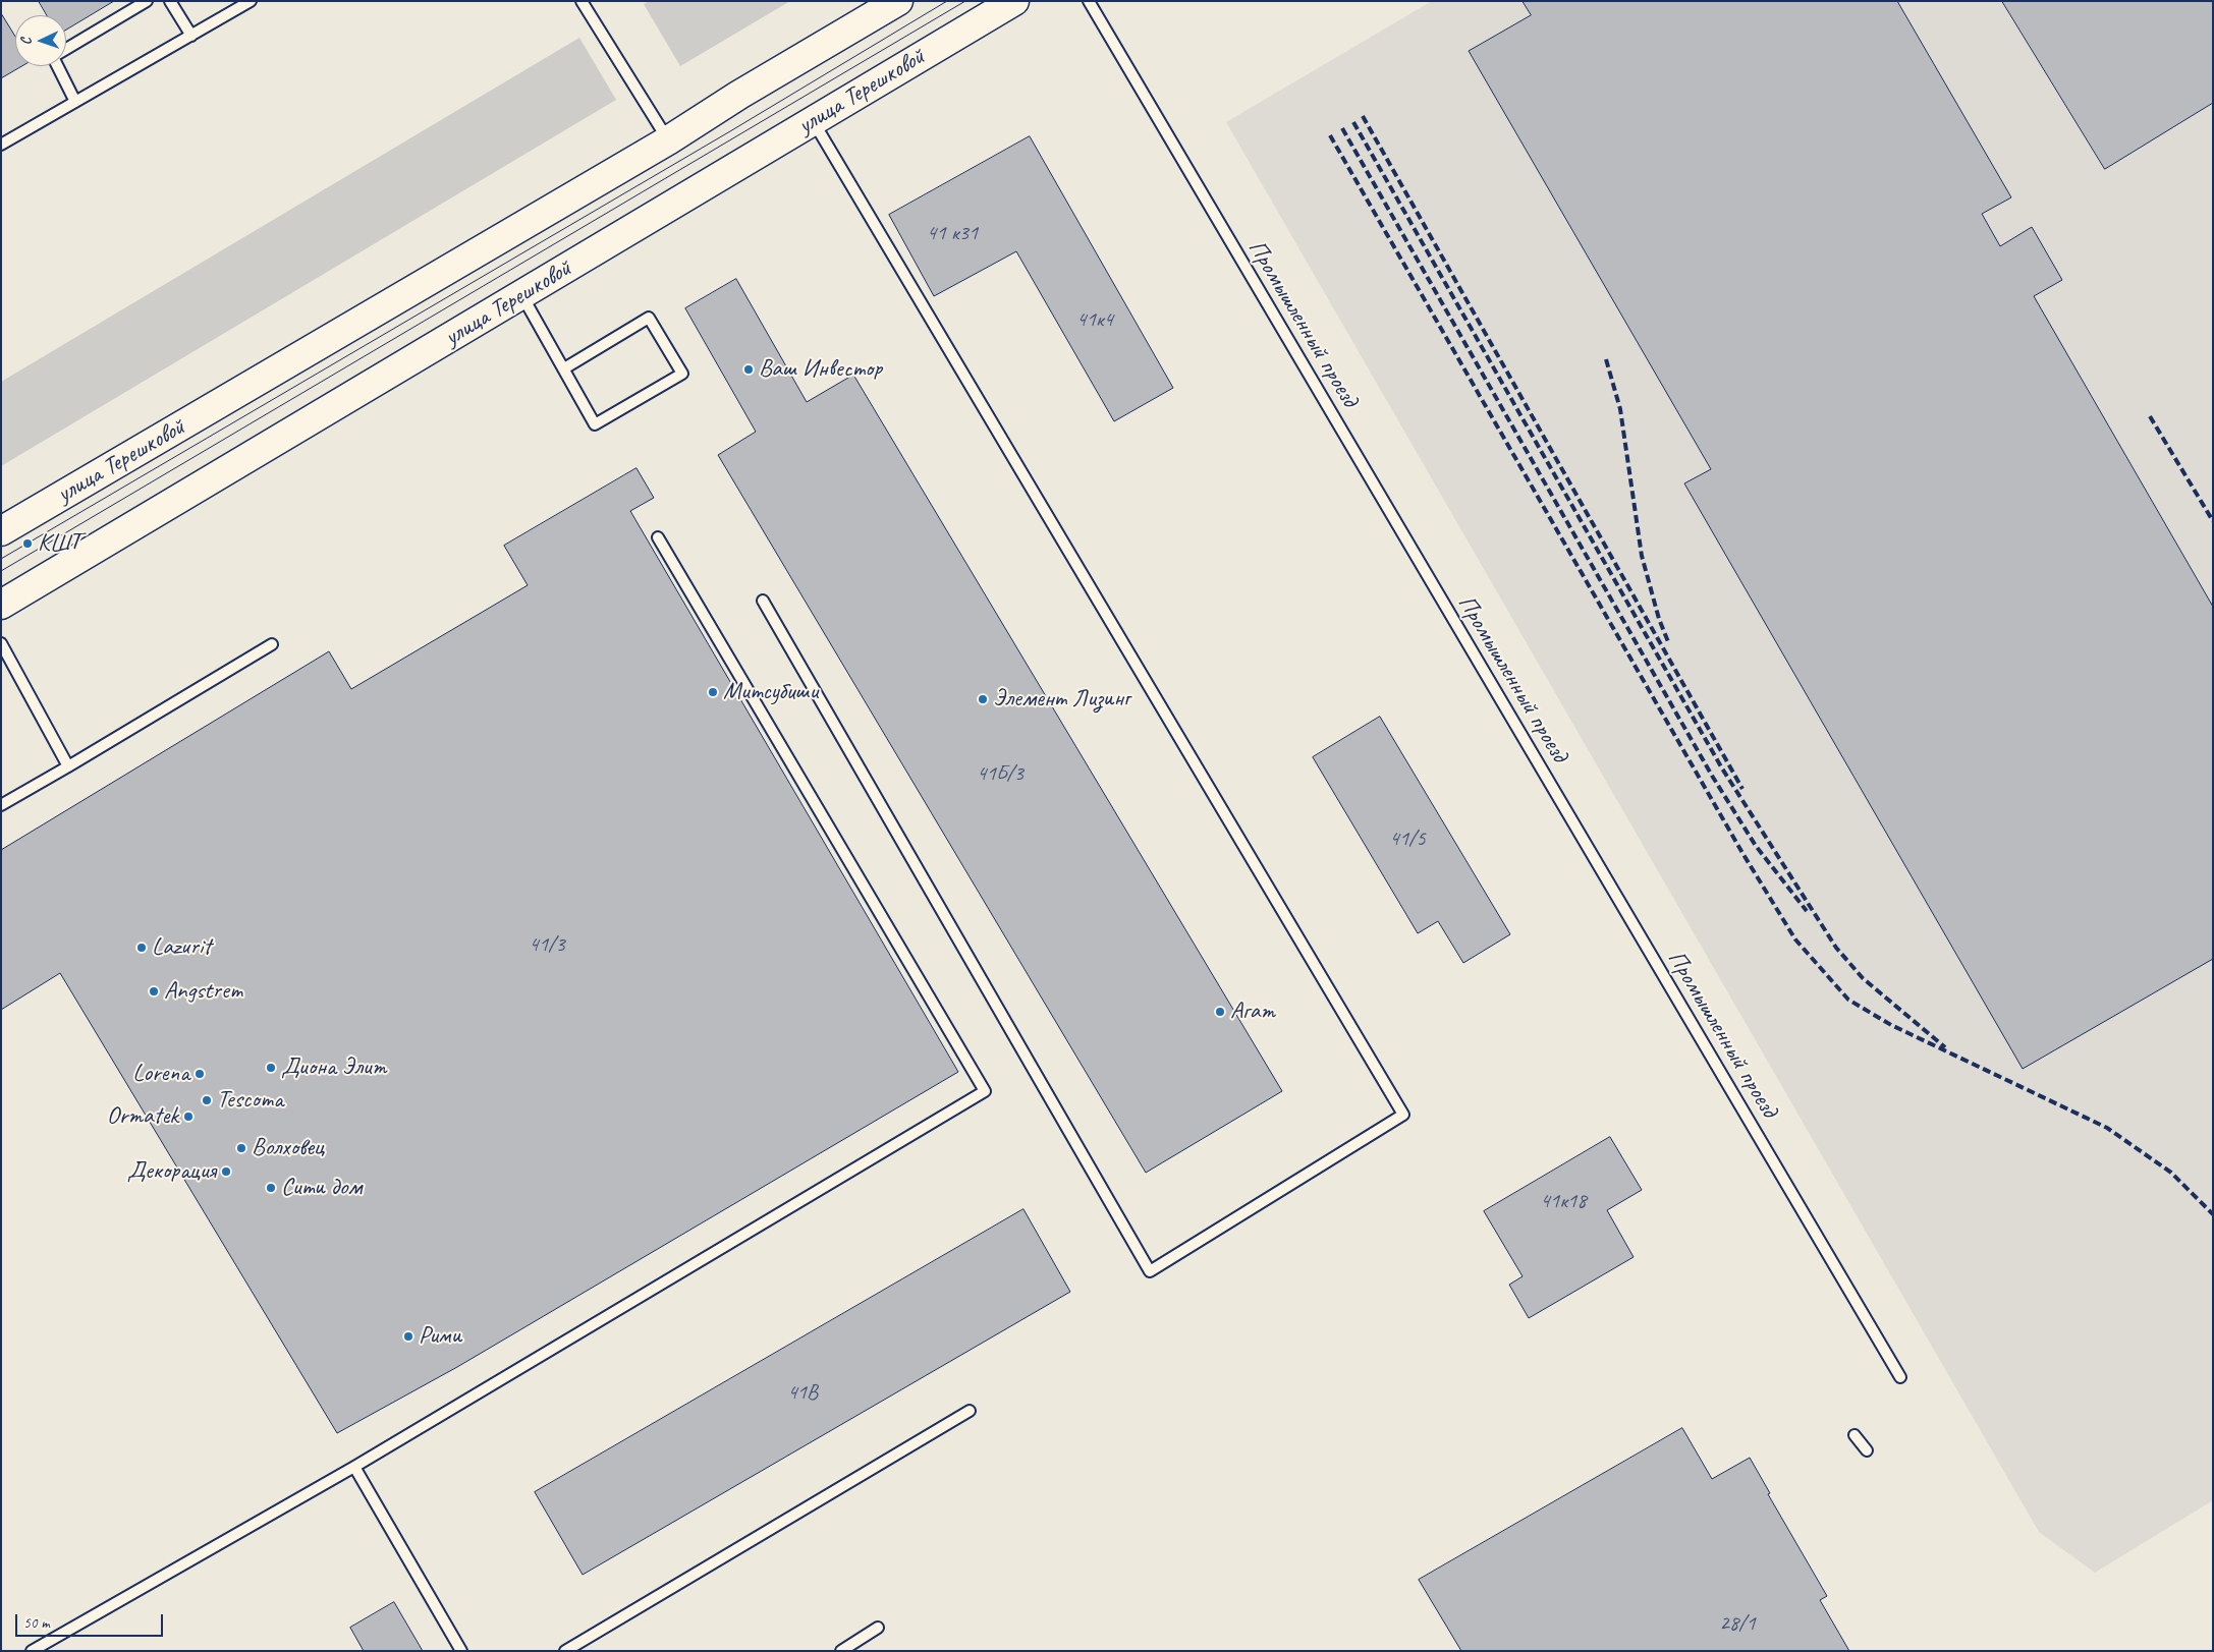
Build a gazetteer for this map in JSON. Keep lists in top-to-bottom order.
{
  "streets": {
    "main road": ["улица Терешковой"],
    "lane": ["Промышленный проезд"]
  },
  "places": [
    "Ваш Инвестор",
    "КШТ",
    "Митсубиши",
    "Элемент Лизинг",
    "Lazurit",
    "Angstrem",
    "Агат",
    "Диона Элит",
    "Lorena",
    "Tescoma",
    "Ormatek",
    "Волховец",
    "Декорация",
    "Сити дом",
    "Рими"
  ],
  "house_numbers": [
    "41 к31",
    "41к4",
    "41Б/3",
    "41/5",
    "41/3",
    "41к18",
    "41В",
    "28/1"
  ],
  "scale_bar": "50 m",
  "north": "left"
}
